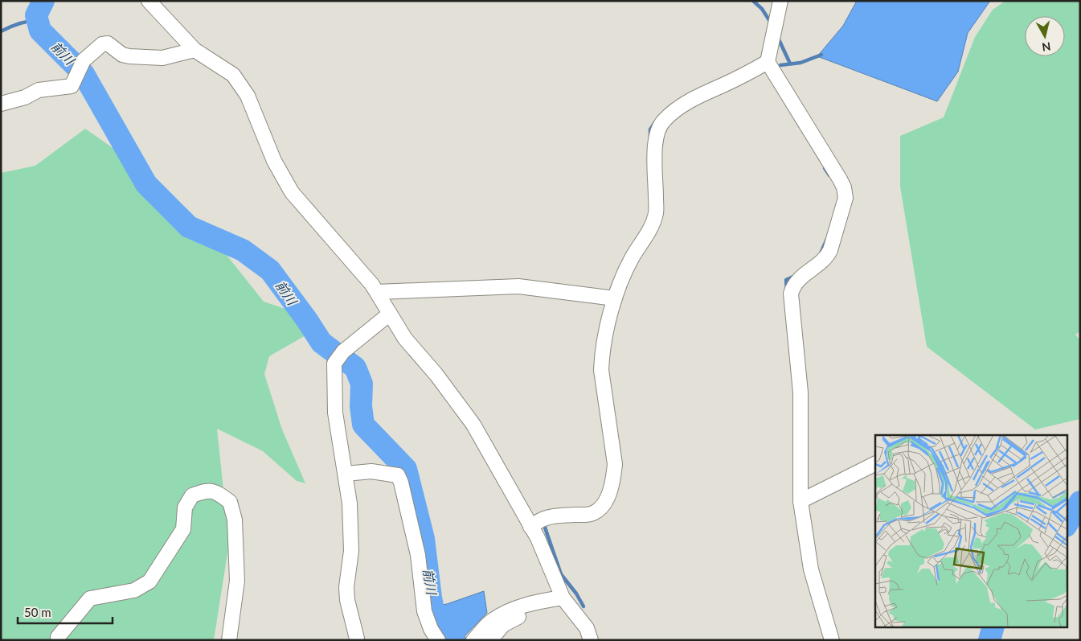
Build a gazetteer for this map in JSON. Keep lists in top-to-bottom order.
{
  "water": ["前川"],
  "scale_bar": "50 m",
  "north": "bottom"
}
